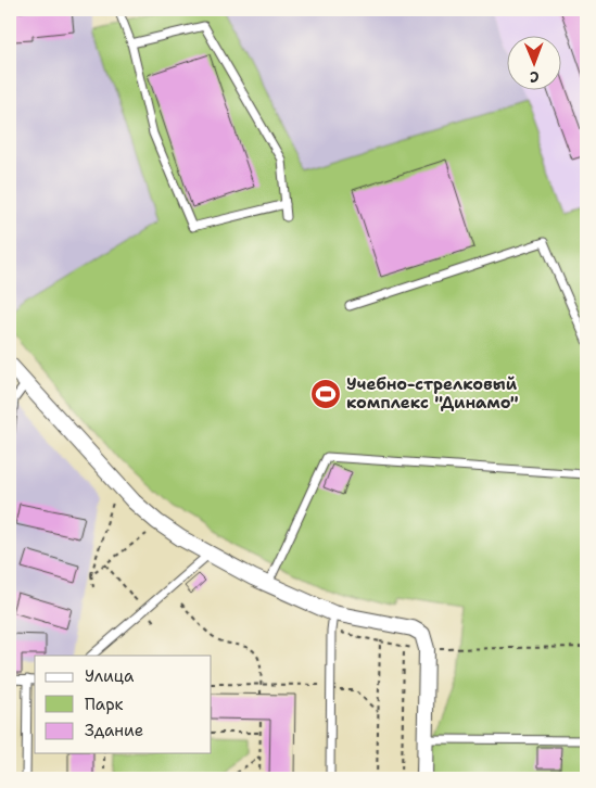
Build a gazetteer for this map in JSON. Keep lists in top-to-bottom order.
{
  "places": {
    "sports": ["Учебно-стрелковый комплекс \"Динамо\""]
  },
  "legend": ["Улица", "Парк", "Здание"],
  "north": "bottom"
}
